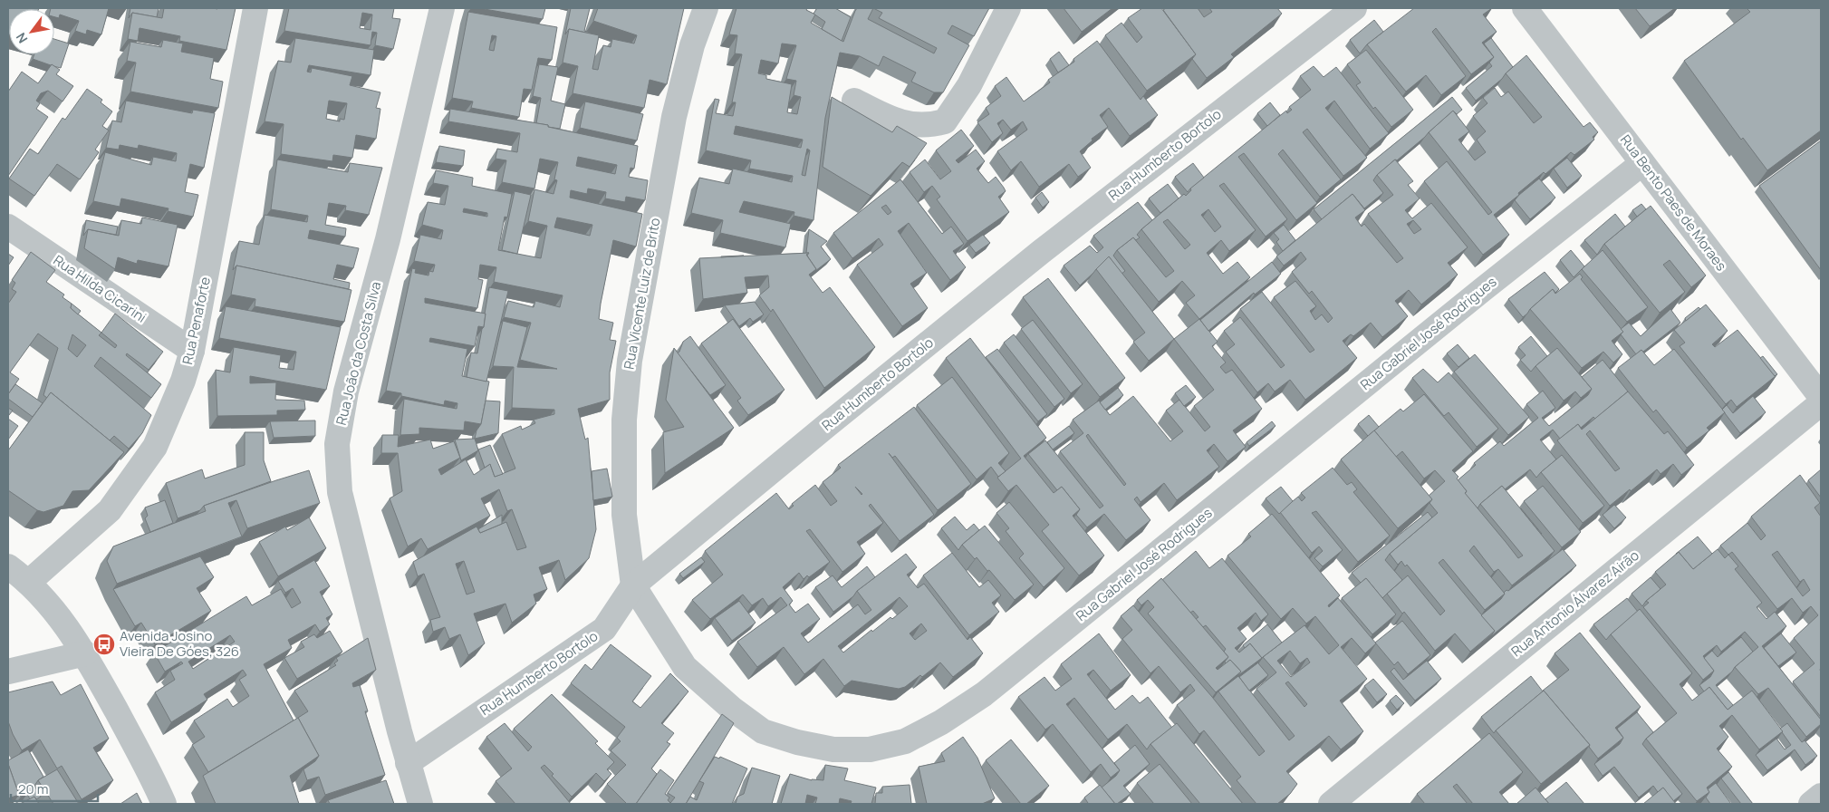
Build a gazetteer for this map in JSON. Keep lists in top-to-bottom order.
{
  "streets": {
    "street": [
      "Rua Humberto Bortolo",
      "Rua Bento Paes de Moraes",
      "Rua Hilda Cicarini",
      "Rua Vicente Luiz de Brito",
      "Rua Penaforte",
      "Rua Gabriel José Rodrigues",
      "Rua João da Costa Silva",
      "Rua Antonio Álvarez Airão"
    ]
  },
  "crossings": [
    ["Rua Humberto Bortolo", "Rua Vicente Luiz de Brito"],
    ["Rua Humberto Bortolo", "Rua Gabriel José Rodrigues"],
    ["Rua Humberto Bortolo", "Rua João da Costa Silva"],
    ["Rua Bento Paes de Moraes", "Rua Gabriel José Rodrigues"],
    ["Rua Hilda Cicarini", "Rua Penaforte"],
    ["Rua Vicente Luiz de Brito", "Rua Gabriel José Rodrigues"]
  ],
  "places": {
    "bus stop": ["Avenida Josino Vieira De Góes, 326"]
  },
  "scale_bar": "20 m",
  "north": "bottom left"
}
